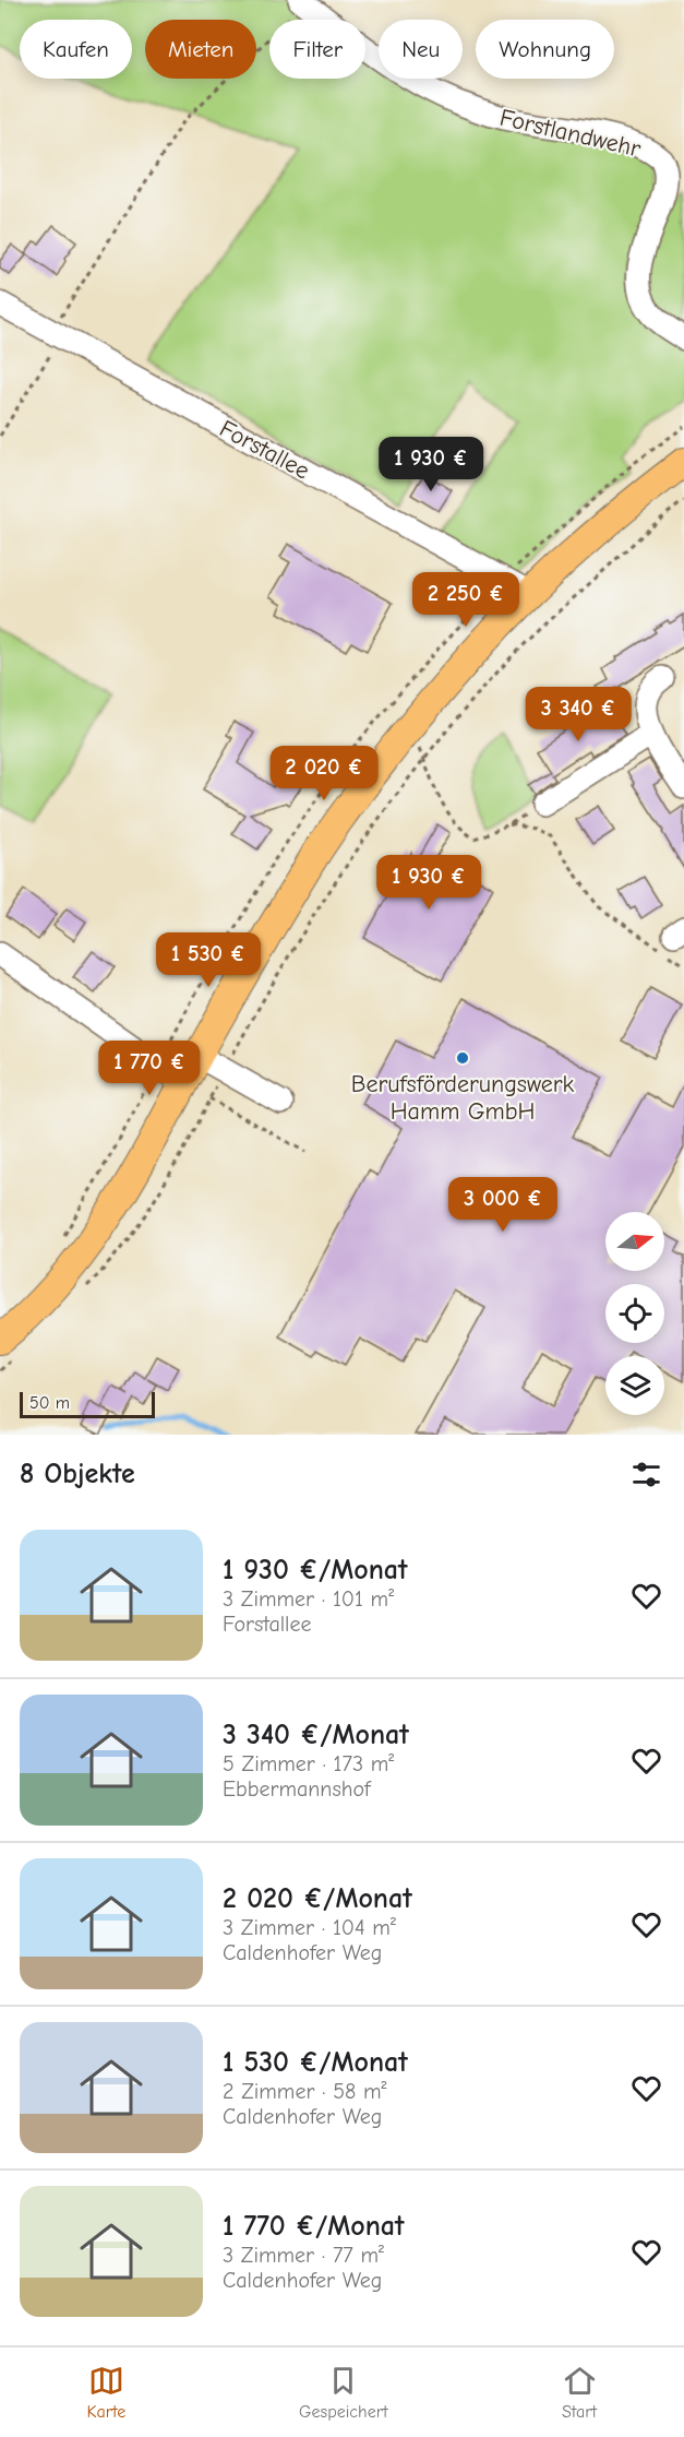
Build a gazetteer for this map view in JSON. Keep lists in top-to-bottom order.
{
  "streets": {
    "street": ["Forstlandwehr", "Forstallee"]
  },
  "places": ["Berufsförderungswerk Hamm GmbH"],
  "scale_bar": "50 m",
  "north": "right",
  "page": {
    "chip": [
      "Kaufen",
      "Mieten",
      "Filter",
      "Neu",
      "Wohnung"
    ],
    "price": [
      "1 930 €",
      "2 250 €",
      "3 340 €",
      "2 020 €",
      "1 930 €",
      "1 530 €",
      "1 770 €",
      "3 000 €"
    ],
    "scale": "50 m",
    "heading": "8 Objekte",
    "list": [
      {
        "name": "1 930 €/Monat",
        "note": "3 Zimmer · 101 m² · Forstallee"
      },
      {
        "name": "3 340 €/Monat",
        "note": "5 Zimmer · 173 m² · Ebbermannshof"
      },
      {
        "name": "2 020 €/Monat",
        "note": "3 Zimmer · 104 m² · Caldenhofer Weg"
      },
      {
        "name": "1 530 €/Monat",
        "note": "2 Zimmer · 58 m² · Caldenhofer Weg"
      },
      {
        "name": "1 770 €/Monat",
        "note": "3 Zimmer · 77 m² · Caldenhofer Weg"
      }
    ],
    "tabs": ["Karte", "Gespeichert", "Start"]
  }
}
